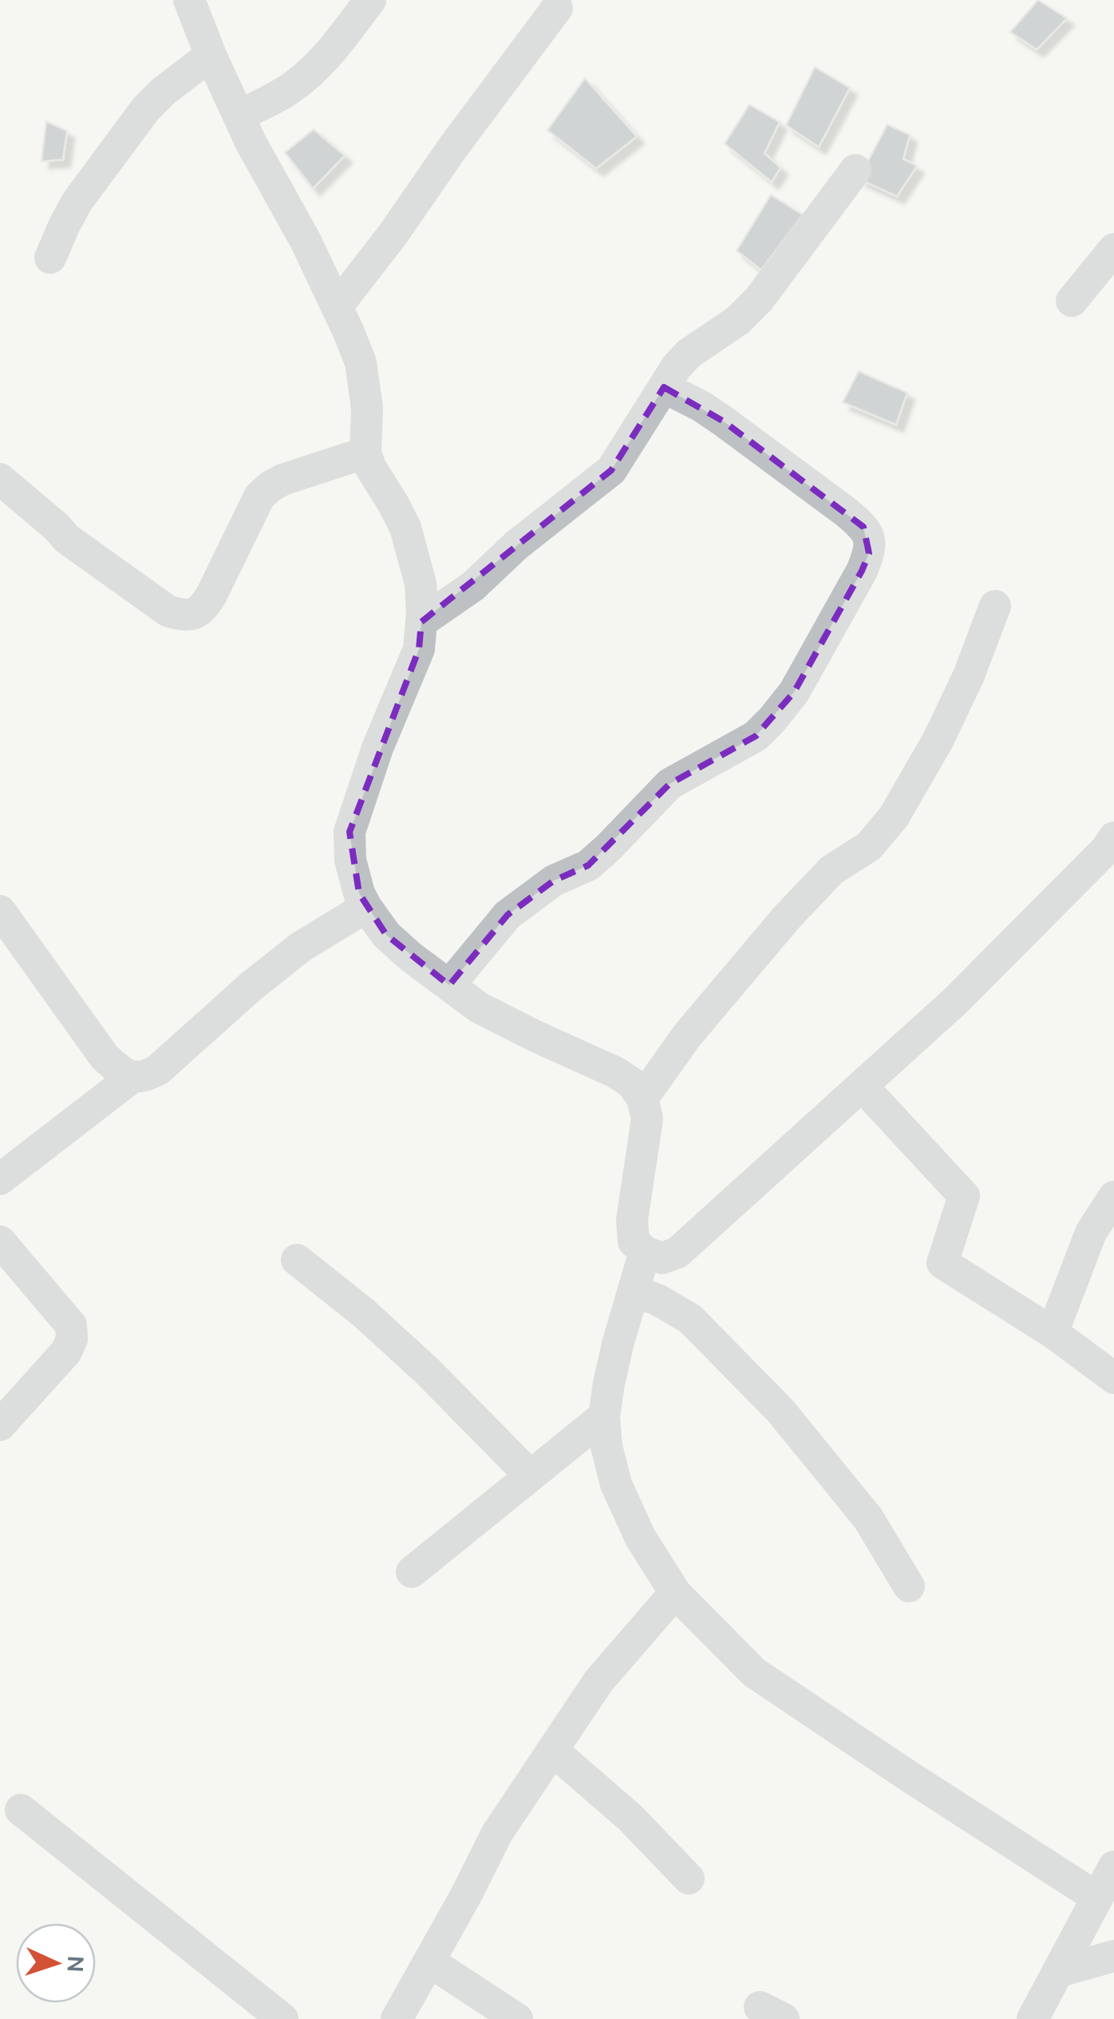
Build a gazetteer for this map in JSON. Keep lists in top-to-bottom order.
{
  "north": "right"
}
